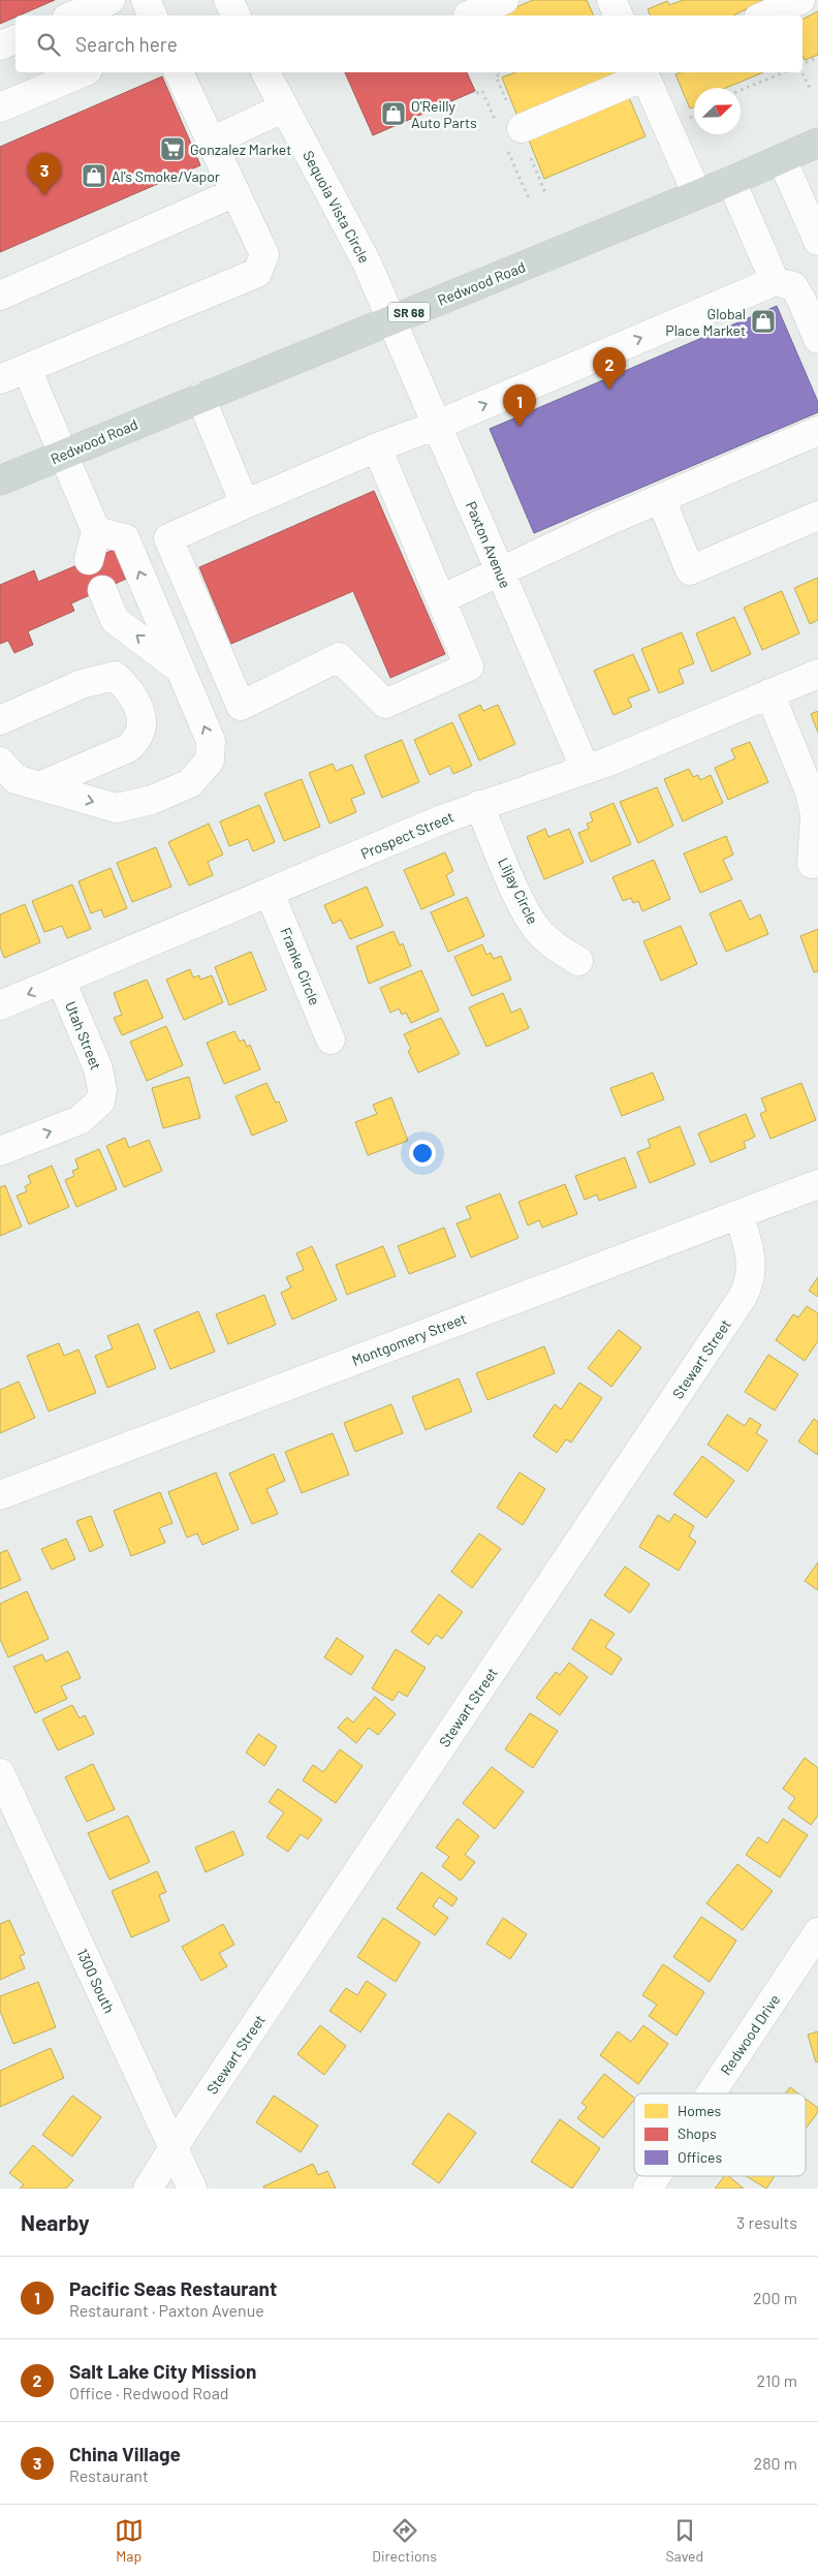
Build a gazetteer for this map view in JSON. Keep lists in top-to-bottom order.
{
  "streets": {
    "main road": ["Redwood Road", "SR 68"],
    "street": [
      "Sequoia Vista Circle",
      "Paxton Avenue",
      "Prospect Street",
      "Liljay Circle",
      "Franke Circle",
      "Utah Street",
      "Montgomery Street",
      "Stewart Street",
      "1300 South",
      "Redwood Drive"
    ]
  },
  "crossings": [
    ["Sequoia Vista Circle", "Redwood Road"],
    ["Sequoia Vista Circle", "Paxton Avenue"],
    ["Redwood Road", "Paxton Avenue"],
    ["Paxton Avenue", "Prospect Street"],
    ["Prospect Street", "Liljay Circle"],
    ["Prospect Street", "Franke Circle"],
    ["Prospect Street", "Utah Street"],
    ["Montgomery Street", "Stewart Street"],
    ["Stewart Street", "1300 South"]
  ],
  "places": {
    "shop": ["O'Reilly Auto Parts", "Al's Smoke/Vapor", "Global Place Market"],
    "supermarket": ["Gonzalez Market"]
  },
  "legend": ["Homes", "Shops", "Offices"],
  "north": "top right",
  "page": {
    "search": "Search here",
    "pins": ["3", "2", "1"],
    "heading": ["Nearby", "3 results"],
    "list": [
      {
        "mark": "1",
        "name": "Pacific Seas Restaurant",
        "note": "Restaurant · Paxton Avenue",
        "value": "200 m"
      },
      {
        "mark": "2",
        "name": "Salt Lake City Mission",
        "note": "Office · Redwood Road",
        "value": "210 m"
      },
      {
        "mark": "3",
        "name": "China Village",
        "note": "Restaurant",
        "value": "280 m"
      }
    ],
    "nav": ["Map", "Directions", "Saved"]
  }
}
